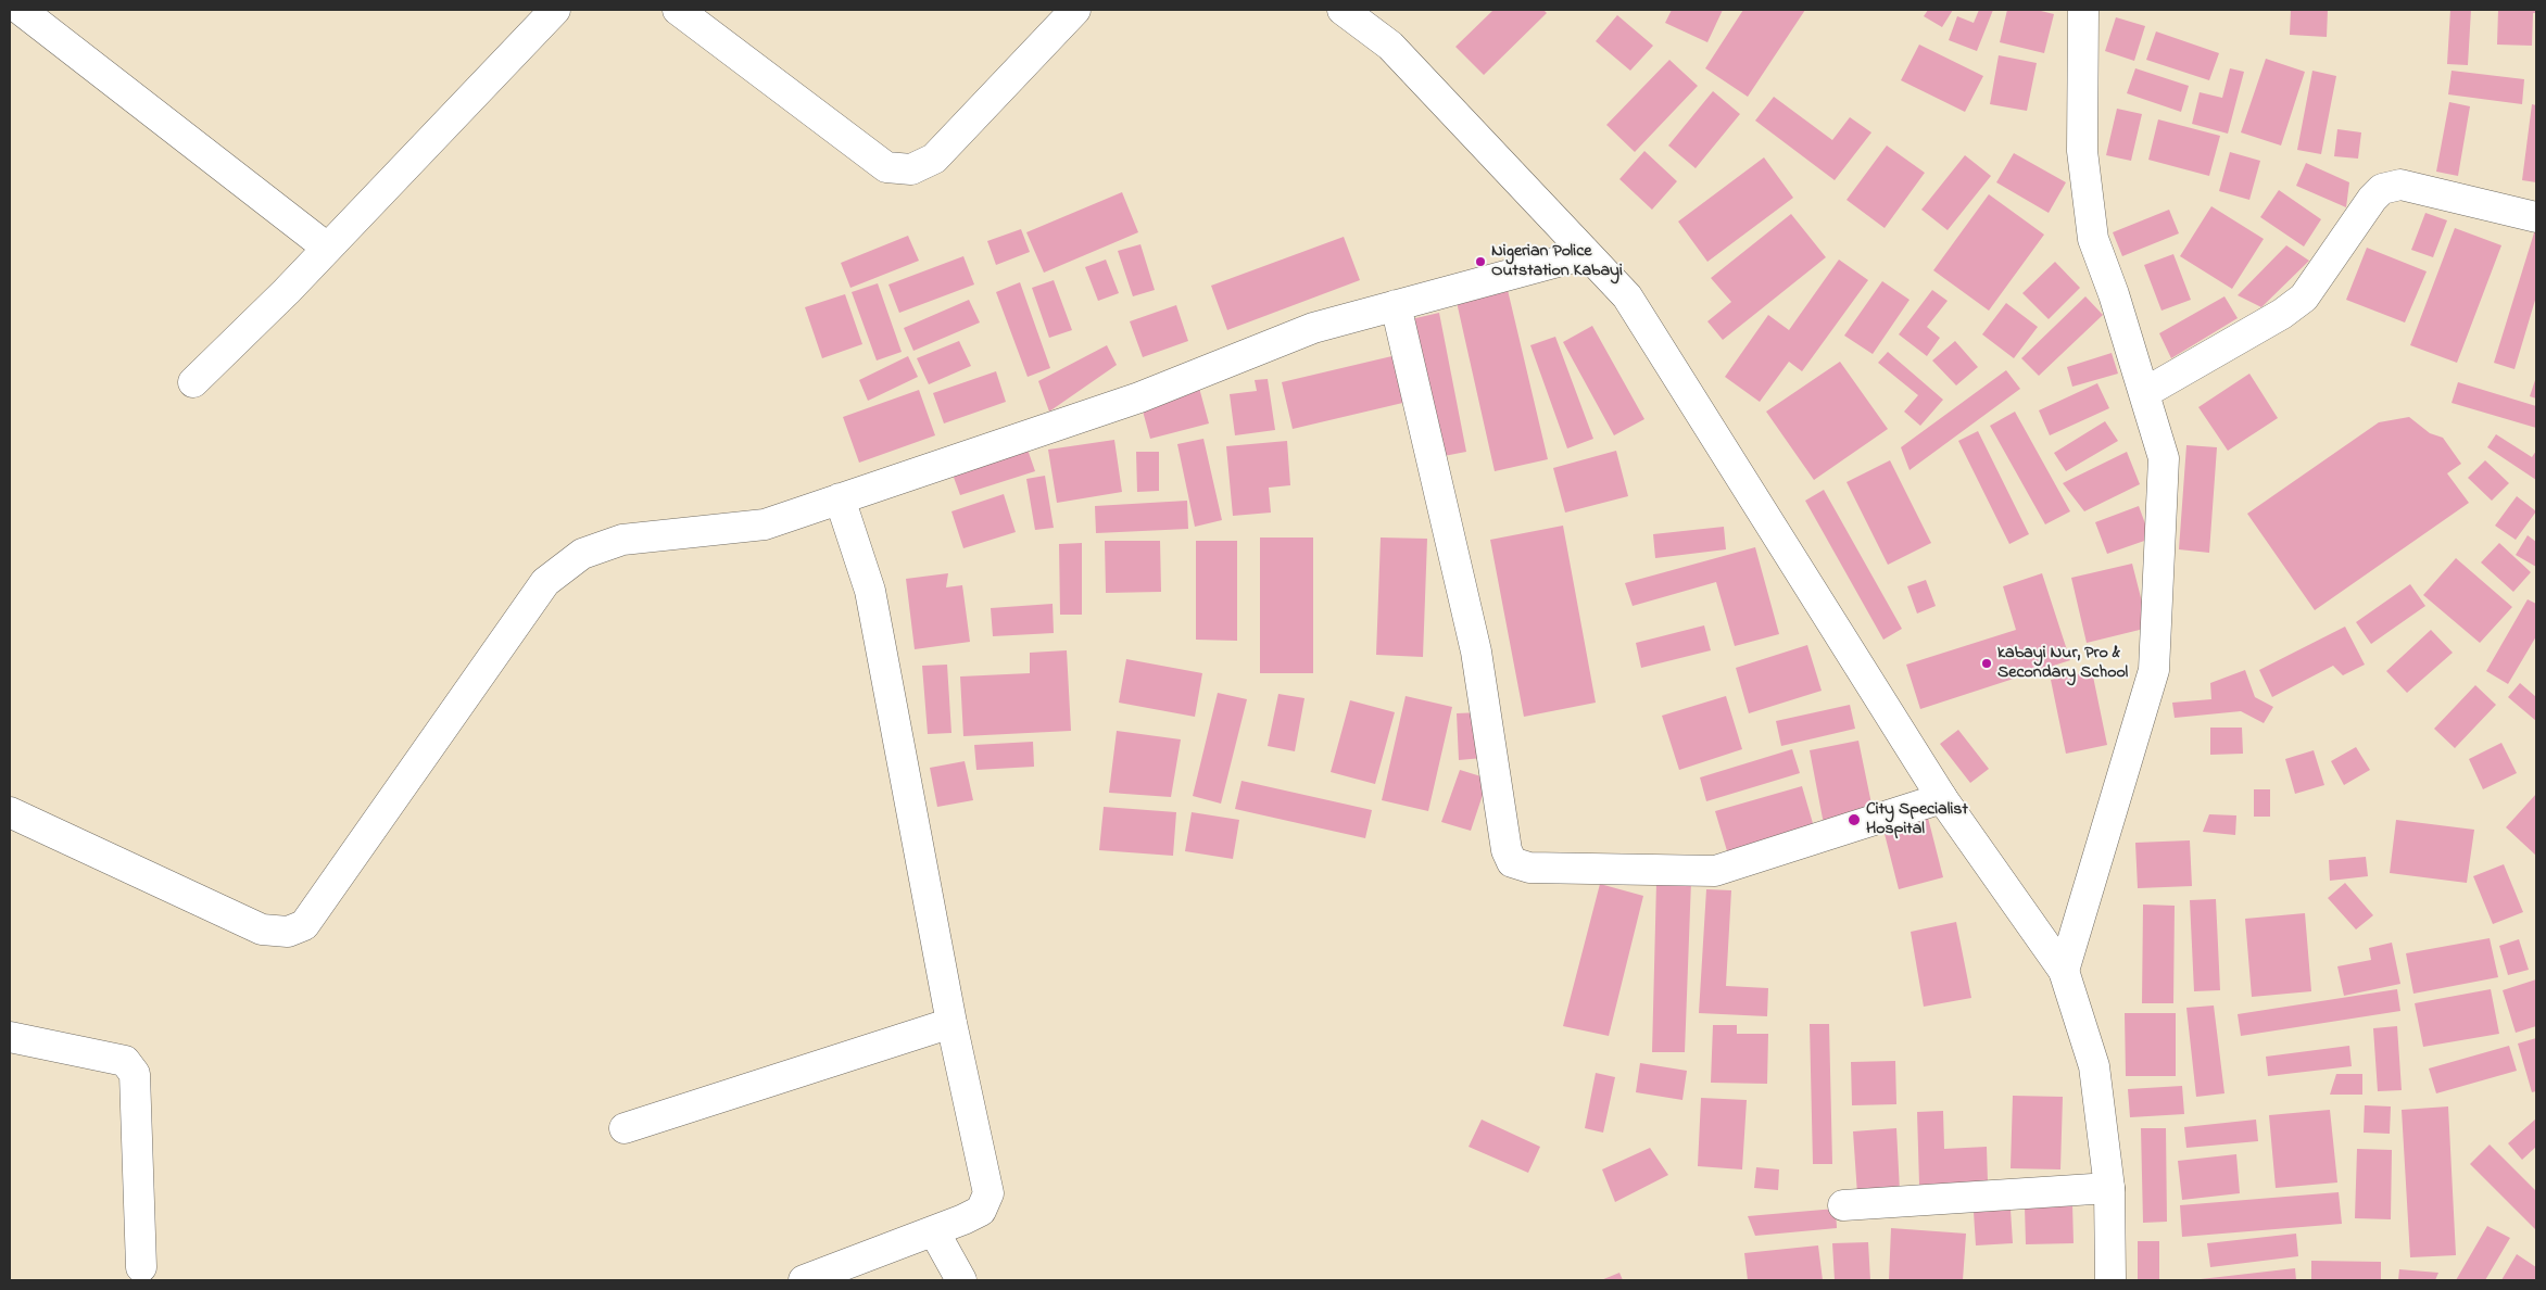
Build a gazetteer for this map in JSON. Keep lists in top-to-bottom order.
{
  "places": ["Nigerian Police Outstation Kabayi", "kabayi Nur, Pro & Secondary School", "City Specialist Hospital"]
}
